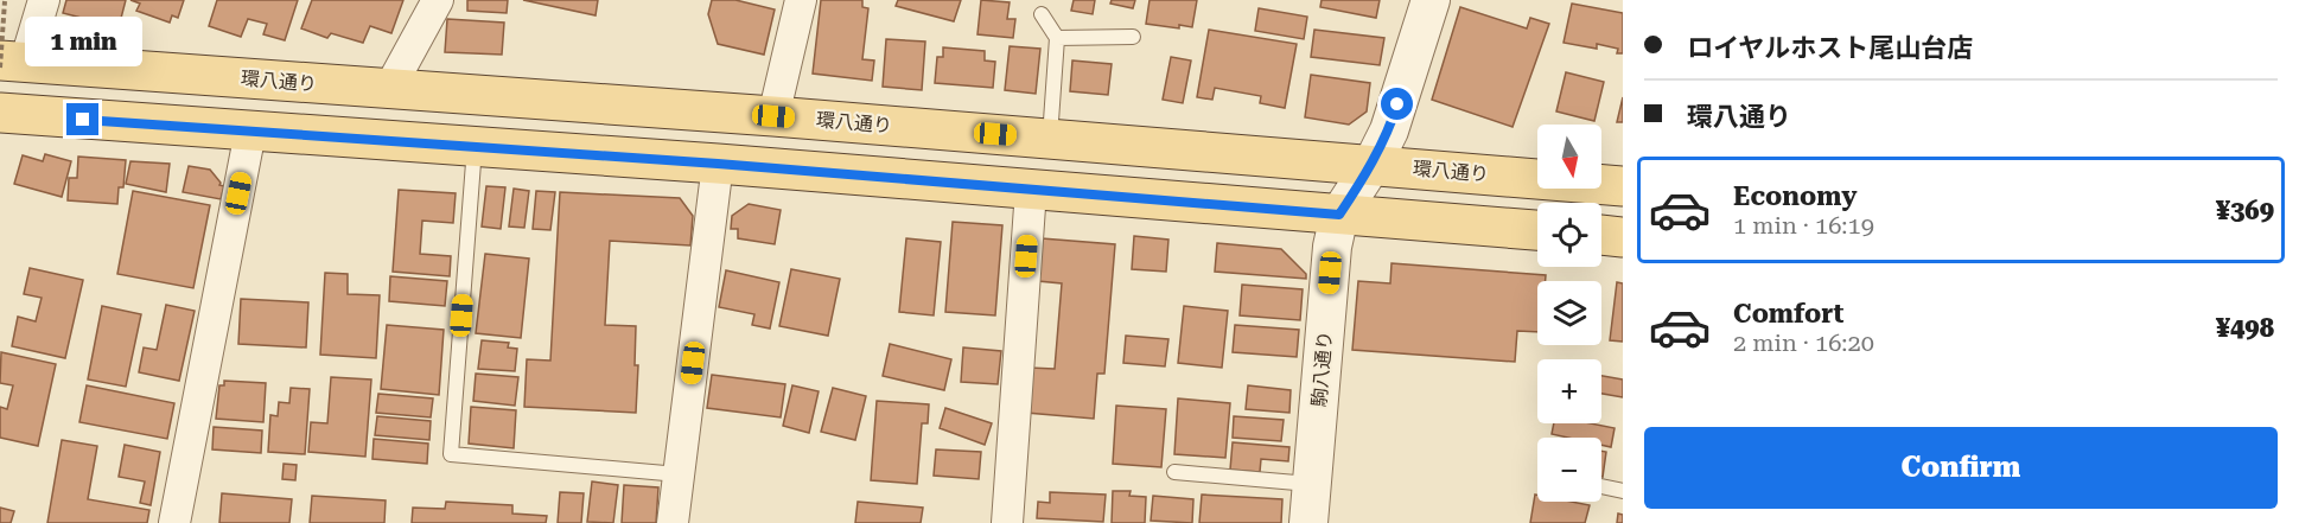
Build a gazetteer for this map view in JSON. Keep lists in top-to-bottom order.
{
  "streets": {
    "main road": ["環八通り"],
    "street": ["駒八通り"]
  },
  "north": "bottom",
  "page": {
    "banner": ["ロイヤルホスト尾山台店", "環八通り"],
    "bubble": "1 min",
    "map_buttons": ["+", "−"],
    "list": [
      {
        "name": "Economy",
        "note": "1 min · 16:19",
        "value": "¥369"
      },
      {
        "name": "Comfort",
        "note": "2 min · 16:20",
        "value": "¥498"
      }
    ],
    "buttons": "Confirm"
  }
}
